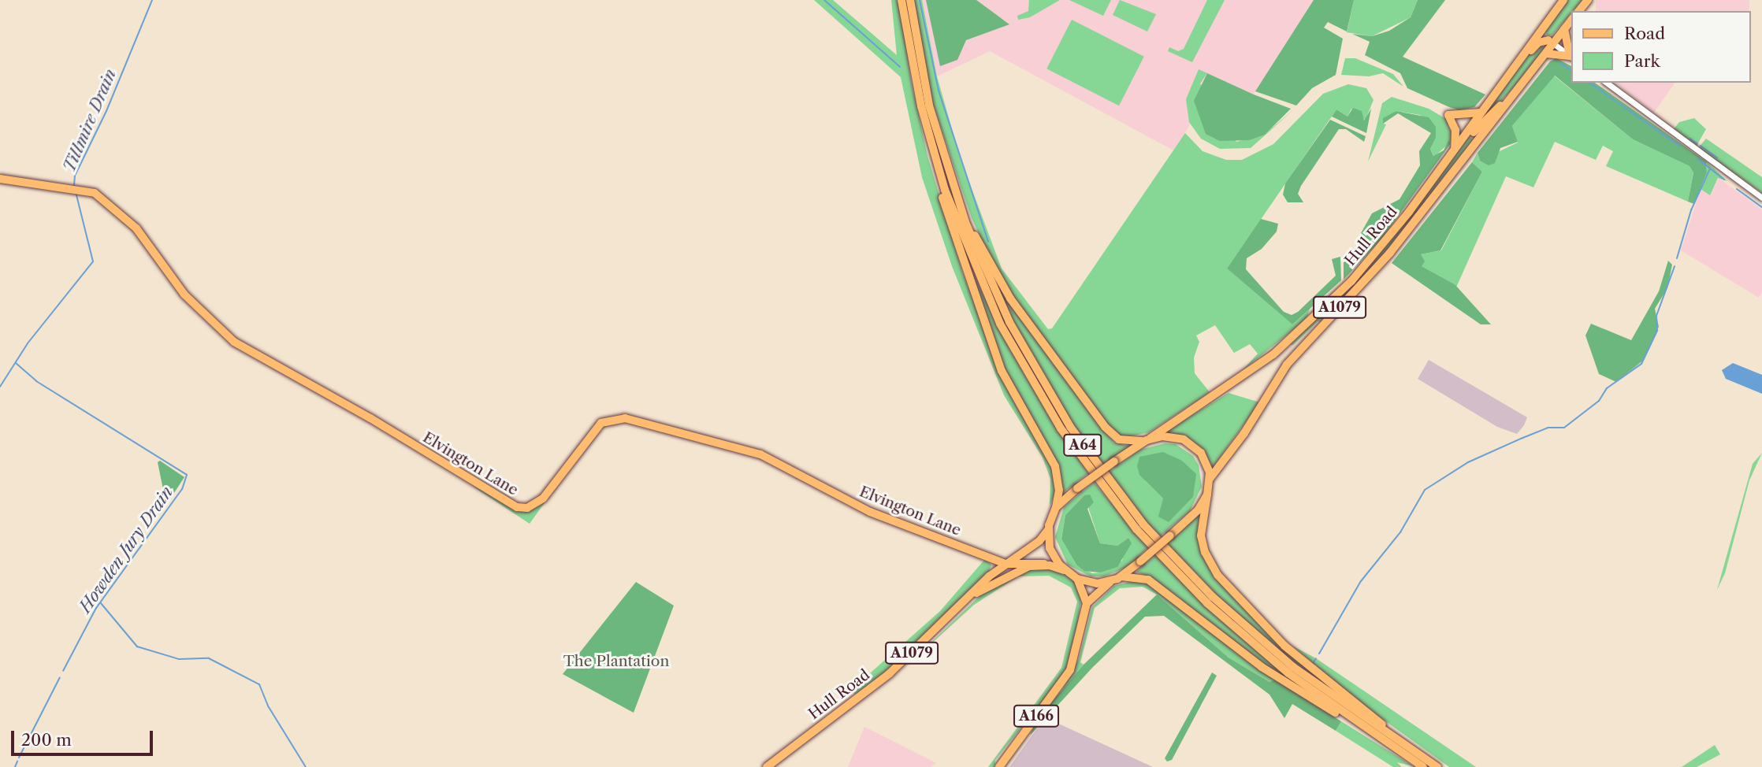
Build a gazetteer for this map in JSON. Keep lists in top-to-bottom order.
{
  "streets": {
    "highway": [
      "Hull Road",
      "A1079",
      "A64",
      "A166"
    ],
    "main road": ["Elvington Lane"]
  },
  "crossings": [
    ["Hull Road", "Elvington Lane"]
  ],
  "water": ["Tillmire Drain", "Howden Jury Drain"],
  "parks": ["The Plantation"],
  "legend": ["Road", "Park"],
  "scale_bar": "200 m"
}
